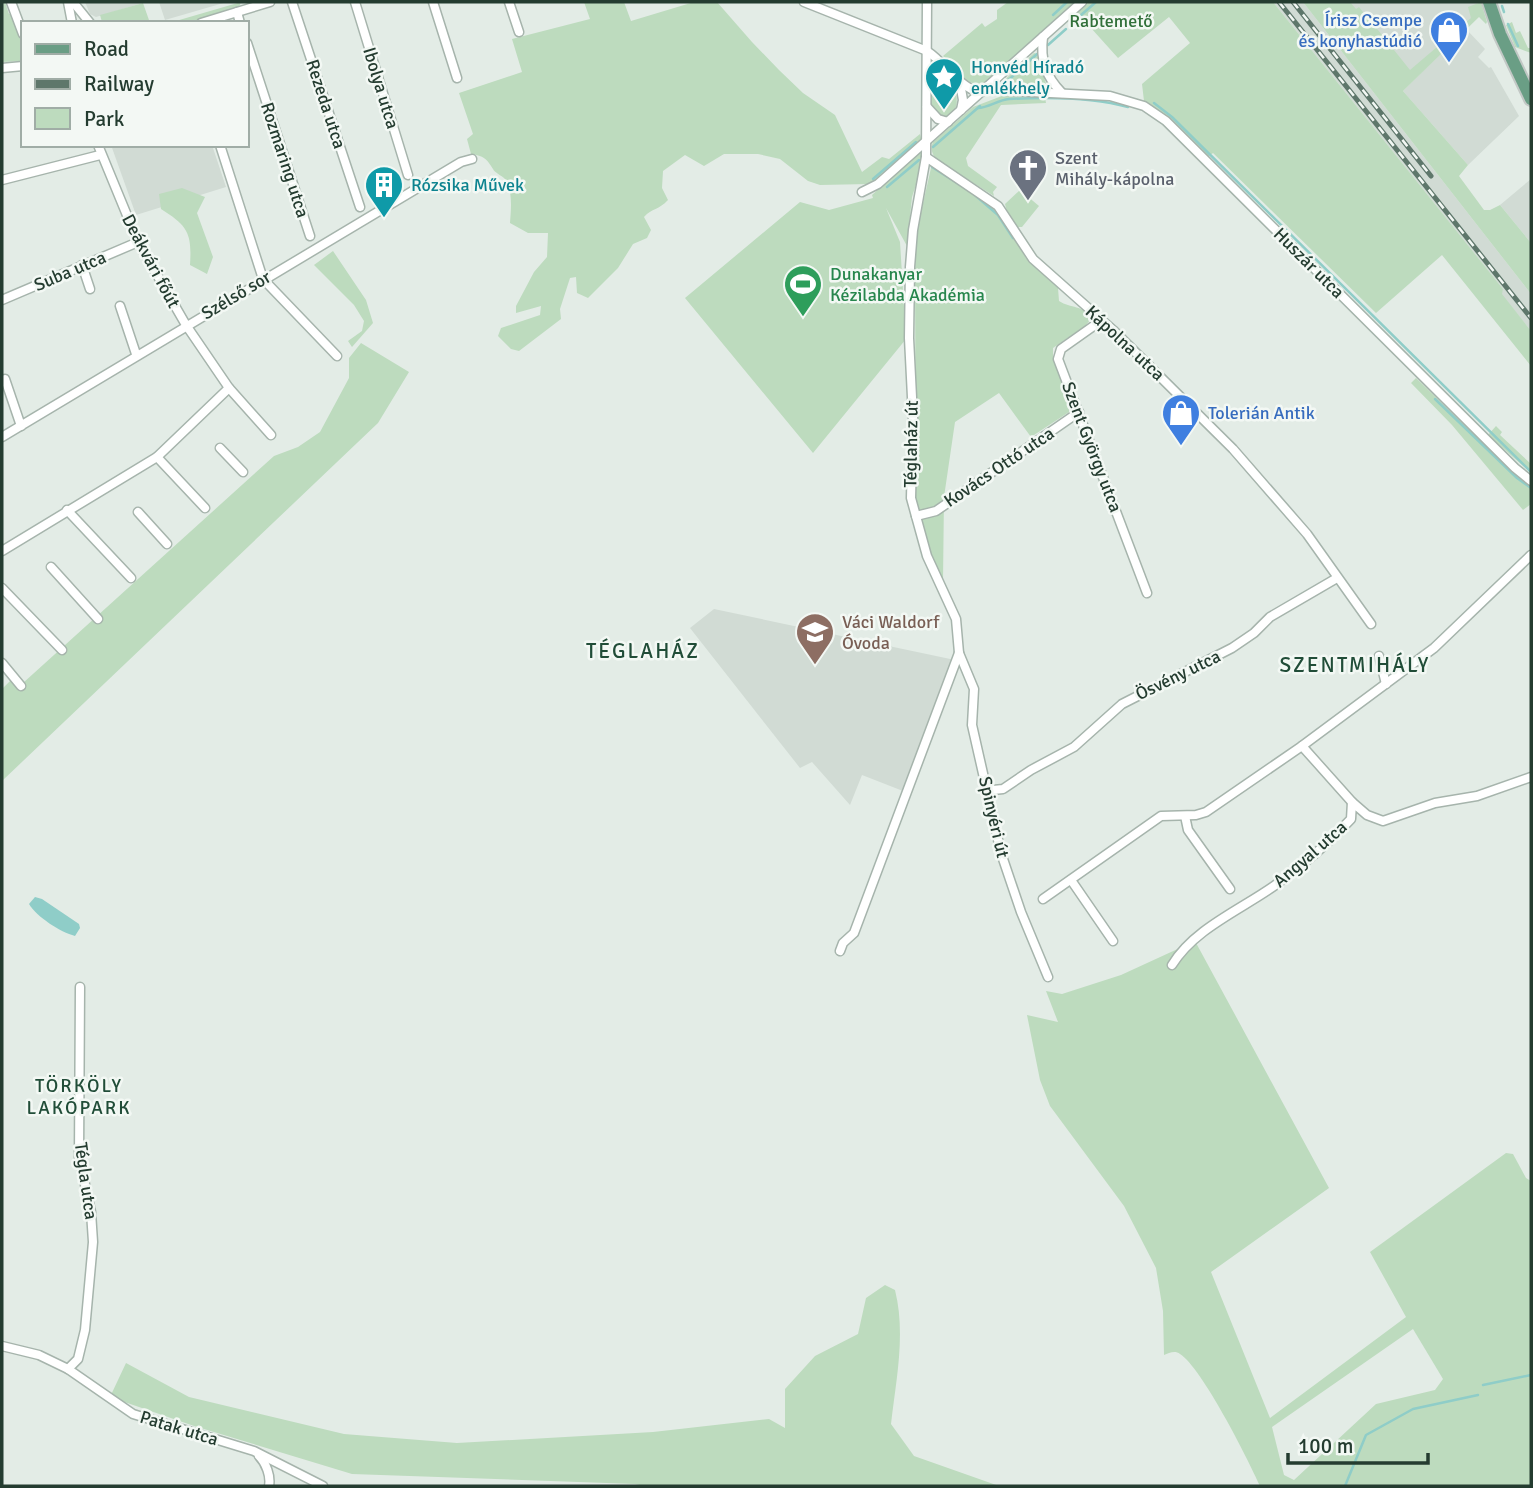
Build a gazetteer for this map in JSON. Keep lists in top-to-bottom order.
{
  "streets": {
    "street": [
      "Ibolya utca",
      "Rezeda utca",
      "Rozmaring utca",
      "Deákvári főút",
      "Huszár utca",
      "Suba utca",
      "Szélső sor",
      "Kápolna utca",
      "Téglaház út",
      "Szent György utca",
      "Kovács Ottó utca",
      "Ösvény utca",
      "Spinyéri út",
      "Angyal utca",
      "Tégla utca",
      "Patak utca"
    ]
  },
  "crossings": [
    ["Deákvári főút", "Suba utca"],
    ["Deákvári főút", "Szélső sor"],
    ["Kápolna utca", "Téglaház út"],
    ["Kápolna utca", "Szent György utca"],
    ["Kápolna utca", "Ösvény utca"],
    ["Téglaház út", "Kovács Ottó utca"],
    ["Téglaház út", "Spinyéri út"],
    ["Szent György utca", "Kovács Ottó utca"],
    ["Ösvény utca", "Spinyéri út"],
    ["Tégla utca", "Patak utca"]
  ],
  "districts": ["TÉGLAHÁZ", "SZENTMIHÁLY", "TÖRKÖLY LAKÓPARK"],
  "parks": ["Rabtemető"],
  "places": {
    "shop": ["Írisz Csempe és konyhastúdió", "Tolerián Antik"],
    "place": ["Honvéd Híradó emlékhely"],
    "church": ["Szent Mihály-kápolna"],
    "building": ["Rózsika Művek"],
    "sports": ["Dunakanyar Kézilabda Akadémia"],
    "school or university": ["Váci Waldorf Óvoda"]
  },
  "legend": ["Road", "Railway", "Park"],
  "scale_bar": "100 m"
}
